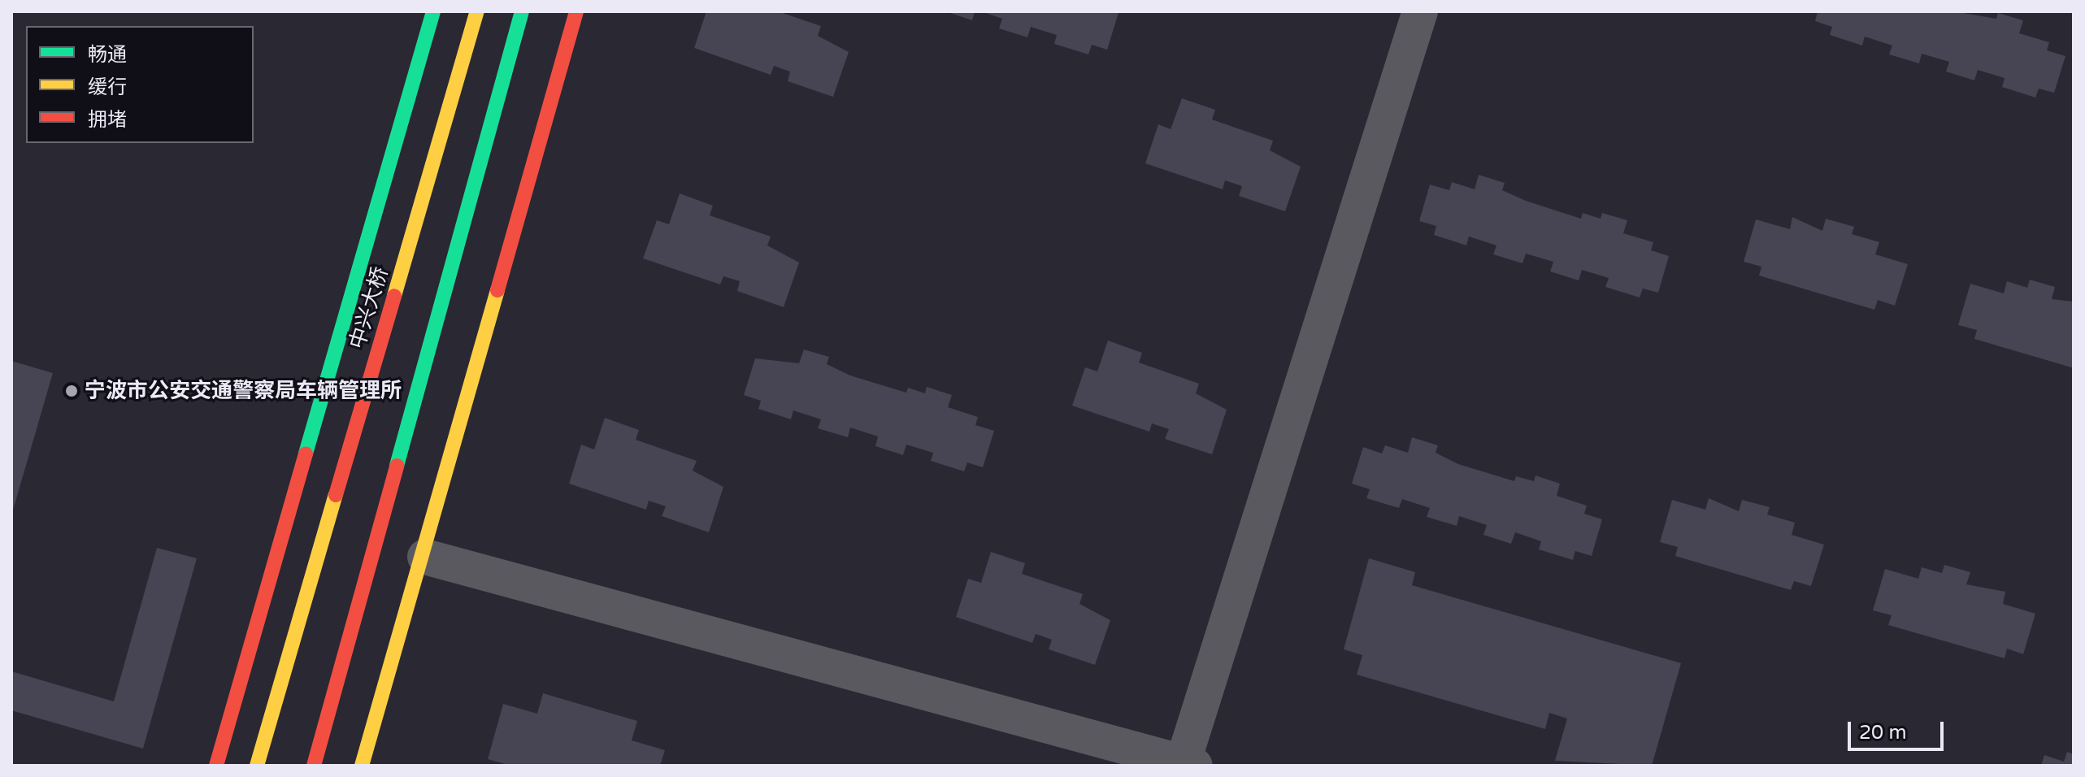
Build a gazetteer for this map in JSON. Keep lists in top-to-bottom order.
{
  "streets": {
    "main road": ["中兴大桥"]
  },
  "places": ["宁波市公安交通警察局车辆管理所"],
  "legend": ["畅通", "缓行", "拥堵"],
  "scale_bar": "20 m"
}
